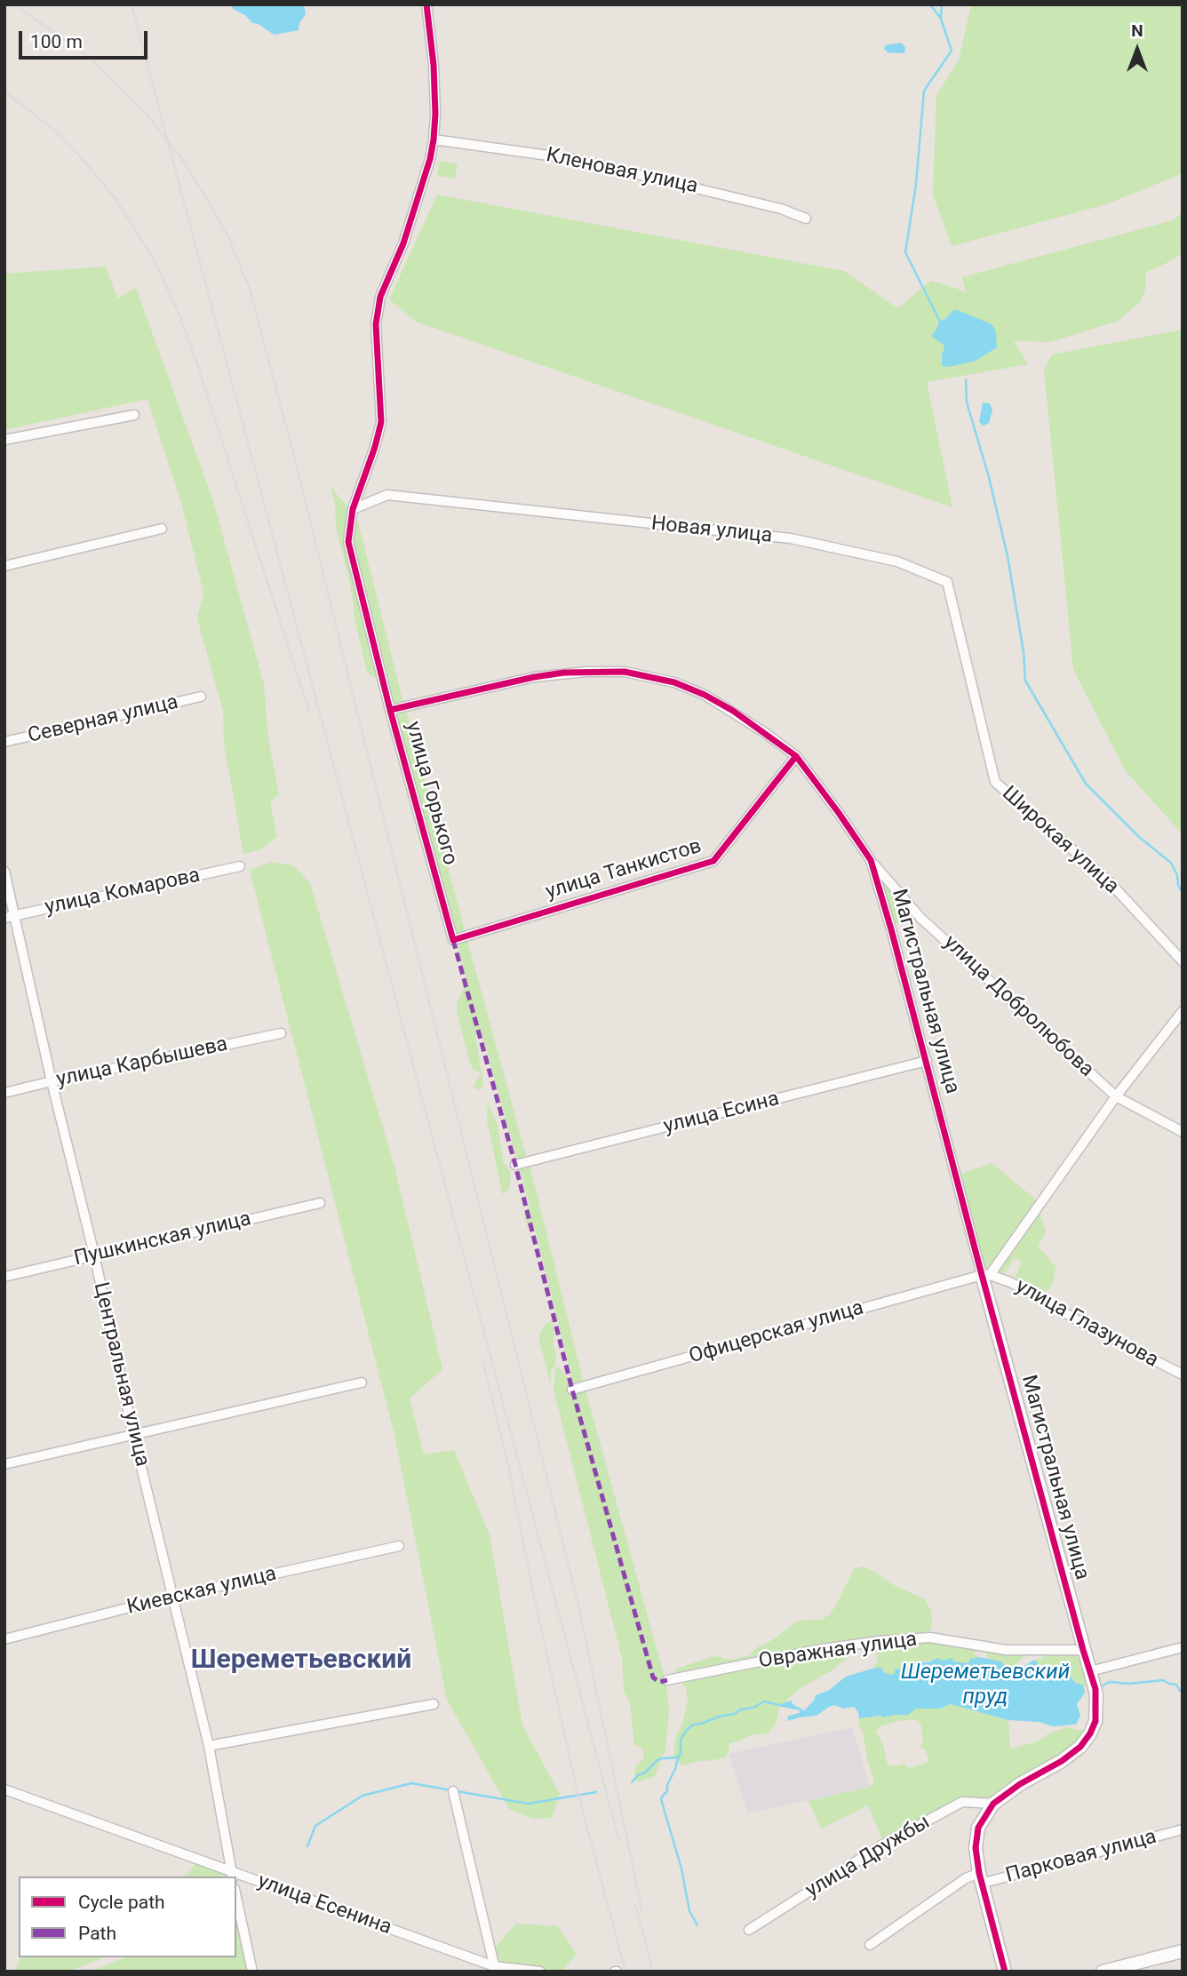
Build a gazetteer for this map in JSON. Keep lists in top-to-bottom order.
{
  "streets": {
    "street": [
      "Кленовая улица",
      "Новая улица",
      "Северная улица",
      "улица Горького",
      "Широкая улица",
      "улица Танкистов",
      "улица Комарова",
      "Магистральная улица",
      "улица Добролюбова",
      "улица Карбышева",
      "улица Есина",
      "Пушкинская улица",
      "улица Глазунова",
      "Офицерская улица",
      "Центральная улица",
      "Киевская улица",
      "Овражная улица",
      "улица Дружбы",
      "Парковая улица",
      "улица Есенина"
    ]
  },
  "crossings": [
    ["Новая улица", "улица Горького"],
    ["Новая улица", "Широкая улица"],
    ["улица Горького", "улица Танкистов"],
    ["улица Горького", "Магистральная улица"],
    ["улица Танкистов", "Магистральная улица"],
    ["улица Комарова", "Центральная улица"],
    ["Магистральная улица", "улица Добролюбова"],
    ["Магистральная улица", "улица Есина"],
    ["Магистральная улица", "улица Глазунова"],
    ["Магистральная улица", "Офицерская улица"],
    ["Магистральная улица", "Овражная улица"],
    ["Магистральная улица", "улица Дружбы"],
    ["улица Карбышева", "Центральная улица"],
    ["Пушкинская улица", "Центральная улица"],
    ["улица Глазунова", "Офицерская улица"],
    ["Центральная улица", "Киевская улица"],
    ["Центральная улица", "улица Есенина"]
  ],
  "districts": ["Шереметьевский"],
  "water": ["Шереметьевский пруд"],
  "legend": ["Cycle path", "Path"],
  "scale_bar": "100 m",
  "north": "top"
}
